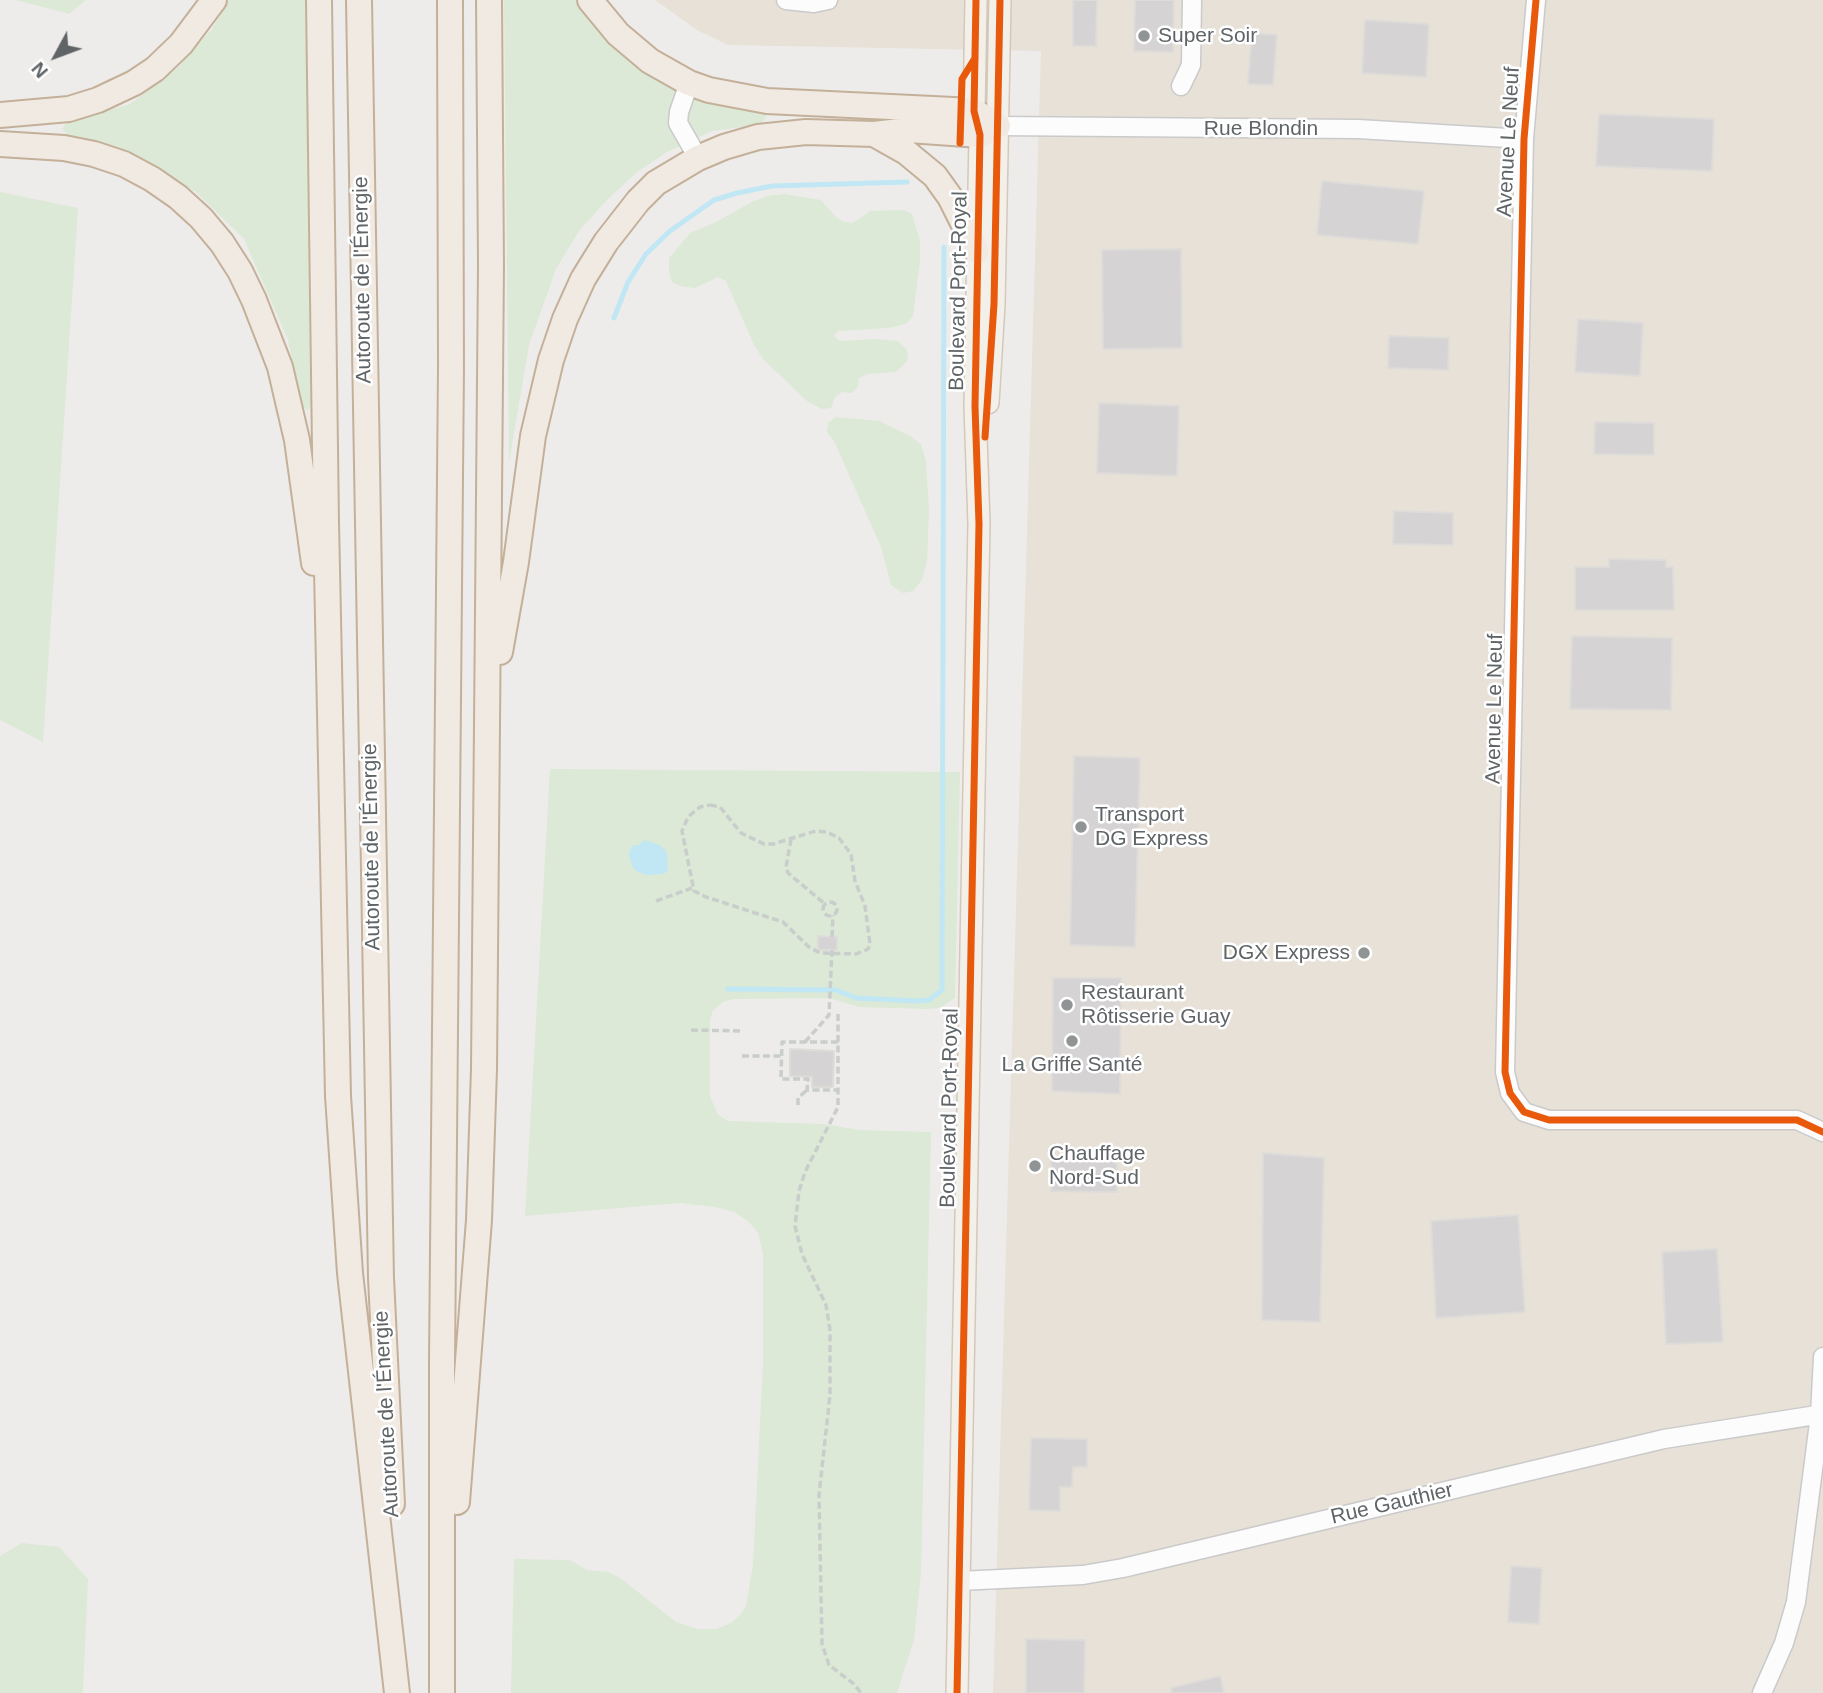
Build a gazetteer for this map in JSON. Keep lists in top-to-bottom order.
{
  "streets": {
    "highway": ["Autoroute de l'Énergie"],
    "main road": ["Boulevard Port-Royal"],
    "street": ["Rue Blondin", "Avenue Le Neuf", "Rue Gauthier"]
  },
  "crossings": [
    ["Rue Blondin", "Avenue Le Neuf"],
    ["Rue Blondin", "Boulevard Port-Royal"],
    ["Boulevard Port-Royal", "Rue Gauthier"]
  ],
  "places": [
    "Super Soir",
    "Transport DG Express",
    "DGX Express",
    "Restaurant Rôtisserie Guay",
    "La Griffe Santé",
    "Chauffage Nord-Sud"
  ],
  "north": "bottom left"
}
